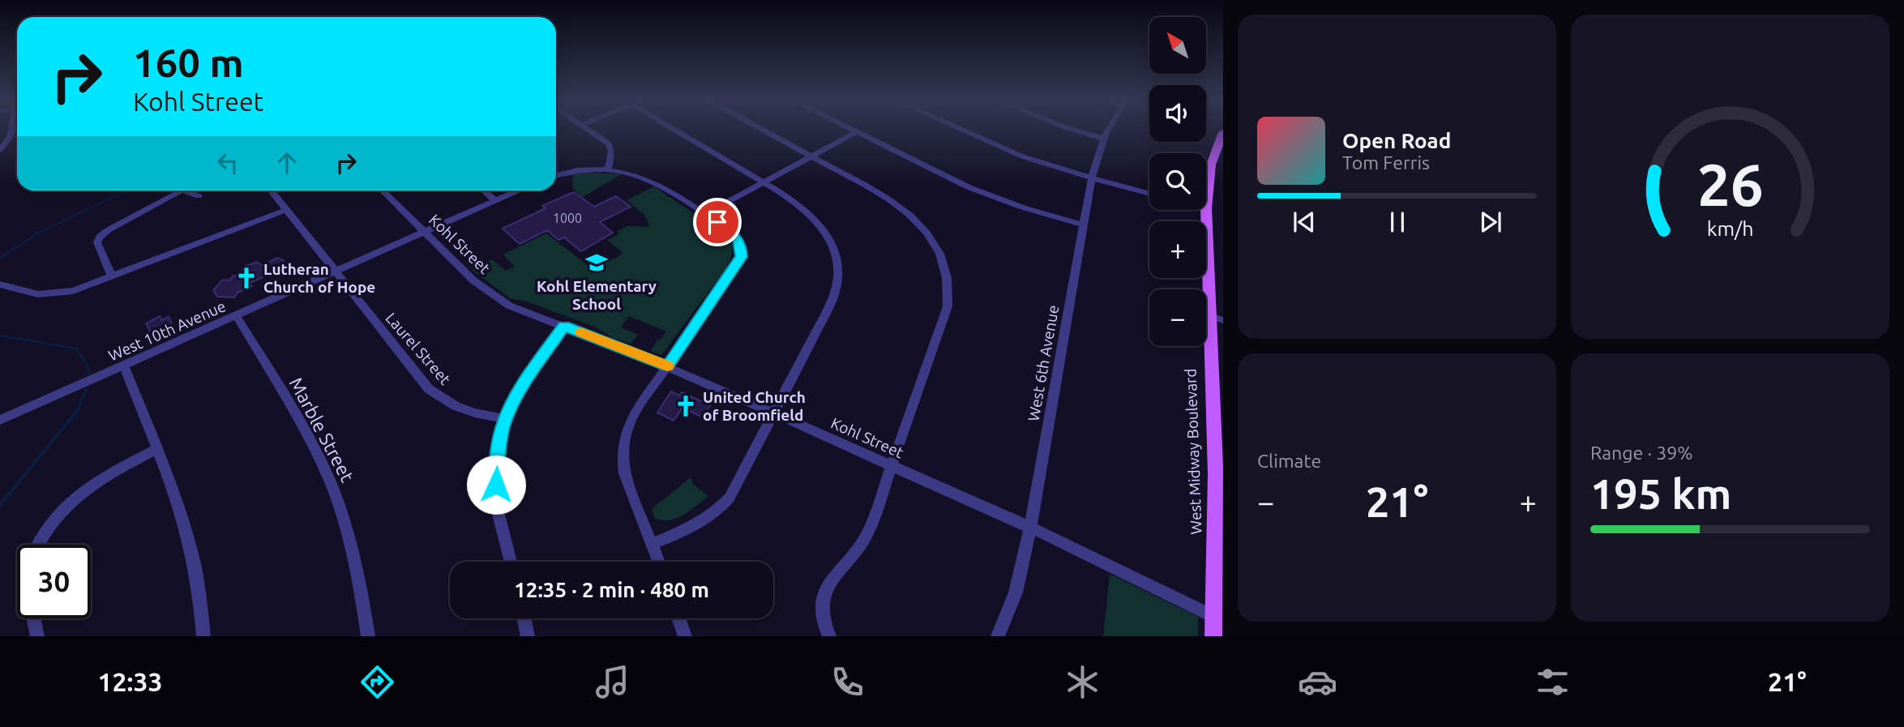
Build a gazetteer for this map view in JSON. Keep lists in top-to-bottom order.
{
  "streets": {
    "main road": ["West Midway Boulevard"],
    "street": [
      "Kohl Street",
      "West 10th Avenue",
      "Laurel Street",
      "West 6th Avenue",
      "Marble Street"
    ]
  },
  "crossings": [
    ["Kohl Street", "West 10th Avenue"],
    ["Kohl Street", "West 6th Avenue"],
    ["Kohl Street", "West Midway Boulevard"],
    ["West 10th Avenue", "Laurel Street"],
    ["West 10th Avenue", "Marble Street"]
  ],
  "places": {
    "school or university": ["Kohl Elementary School"],
    "church": ["Lutheran Church of Hope", "United Church of Broomfield"]
  },
  "house_numbers": ["1000"],
  "north": "top left",
  "page": {
    "map_buttons": ["+", "−"],
    "turn": ["160 m", "Kohl Street"],
    "song": ["Open Road", "Tom Ferris"],
    "tile": [
      "Climate",
      ["Range · 39%", "195 km"]
    ],
    "heat": ["−", "21°", "+"],
    "limit": "30",
    "trip": "12:35 · 2 min · 480 m",
    "tabs": ["12:33", "21°"],
    "gauge": ["26", "km/h"]
  }
}
